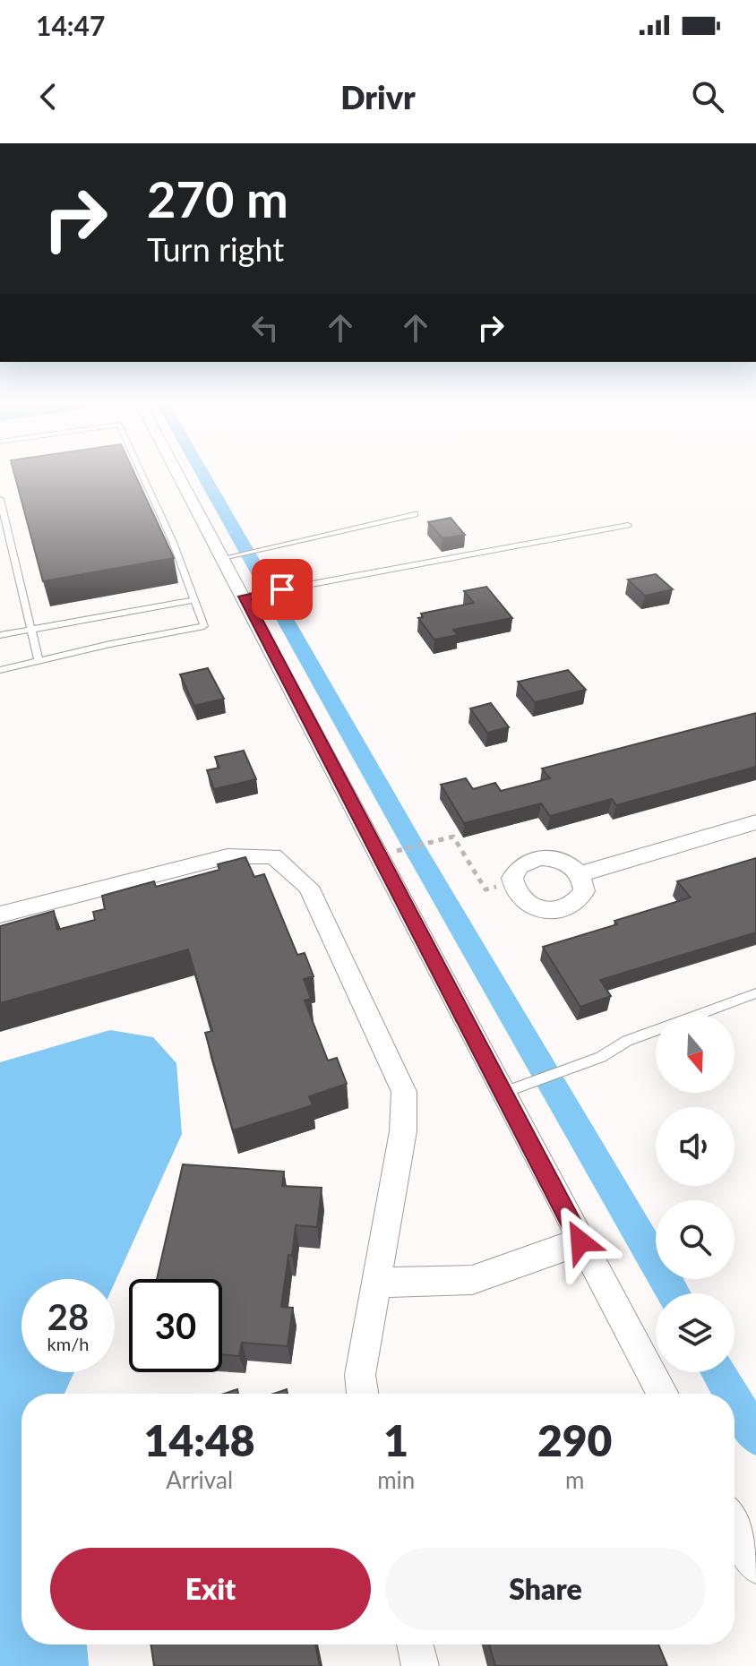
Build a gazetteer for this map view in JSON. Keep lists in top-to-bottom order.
{
  "north": "bottom",
  "page": {
    "status": "14:47",
    "header": "Drivr",
    "turn": ["270 m", "Turn right"],
    "speed": "28 km/h",
    "limit": "30",
    "eta": [
      "14:48",
      "Arrival",
      "1",
      "min",
      "290",
      "m"
    ],
    "buttons": ["Exit", "Share"]
  }
}
